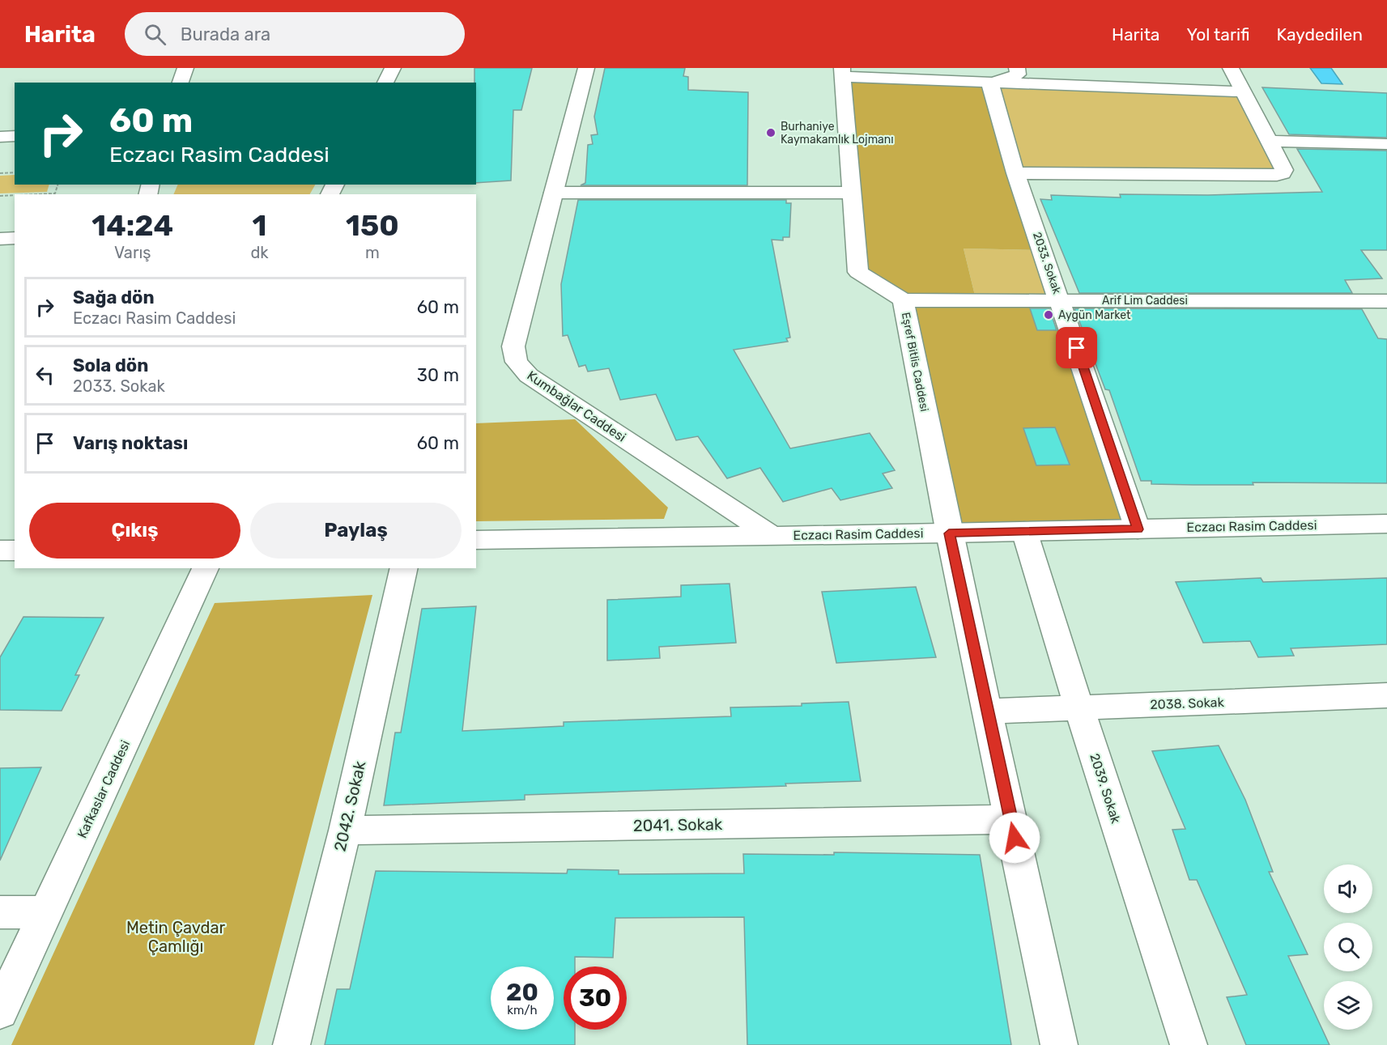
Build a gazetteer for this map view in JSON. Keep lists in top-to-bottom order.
{
  "streets": {
    "street": [
      "2033. Sokak",
      "Arif Lim Caddesi",
      "Eşref Bitlis Caddesi",
      "Kumbağlar Caddesi",
      "Eczacı Rasim Caddesi",
      "2038. Sokak",
      "2039. Sokak",
      "Kafkaslar Caddesi",
      "2042. Sokak",
      "2041. Sokak"
    ]
  },
  "crossings": [
    ["2033. Sokak", "Arif Lim Caddesi"],
    ["2033. Sokak", "Eczacı Rasim Caddesi"],
    ["Arif Lim Caddesi", "Eşref Bitlis Caddesi"],
    ["Eşref Bitlis Caddesi", "Eczacı Rasim Caddesi"],
    ["Eşref Bitlis Caddesi", "2038. Sokak"],
    ["Eşref Bitlis Caddesi", "2041. Sokak"],
    ["Kumbağlar Caddesi", "Eczacı Rasim Caddesi"],
    ["Eczacı Rasim Caddesi", "2039. Sokak"],
    ["2038. Sokak", "2039. Sokak"],
    ["2042. Sokak", "2041. Sokak"]
  ],
  "parks": ["Metin Çavdar Çamlığı"],
  "places": ["Burhaniye Kaymakamlık Lojmanı", "Aygün Market"],
  "page": {
    "header": "Harita",
    "search": "Burada ara",
    "nav": ["Harita", "Yol tarifi", "Kaydedilen"],
    "turn": ["60 m", "Eczacı Rasim Caddesi"],
    "eta": [
      "14:24",
      "Varış",
      "1",
      "dk",
      "150",
      "m"
    ],
    "list": [
      {
        "name": "Sağa dön",
        "note": "Eczacı Rasim Caddesi",
        "value": "60 m"
      },
      {
        "name": "Sola dön",
        "note": "2033. Sokak",
        "value": "30 m"
      },
      {
        "name": "Varış noktası",
        "value": "60 m"
      }
    ],
    "buttons": ["Çıkış", "Paylaş"],
    "speed": "20 km/h",
    "limit": "30"
  }
}
